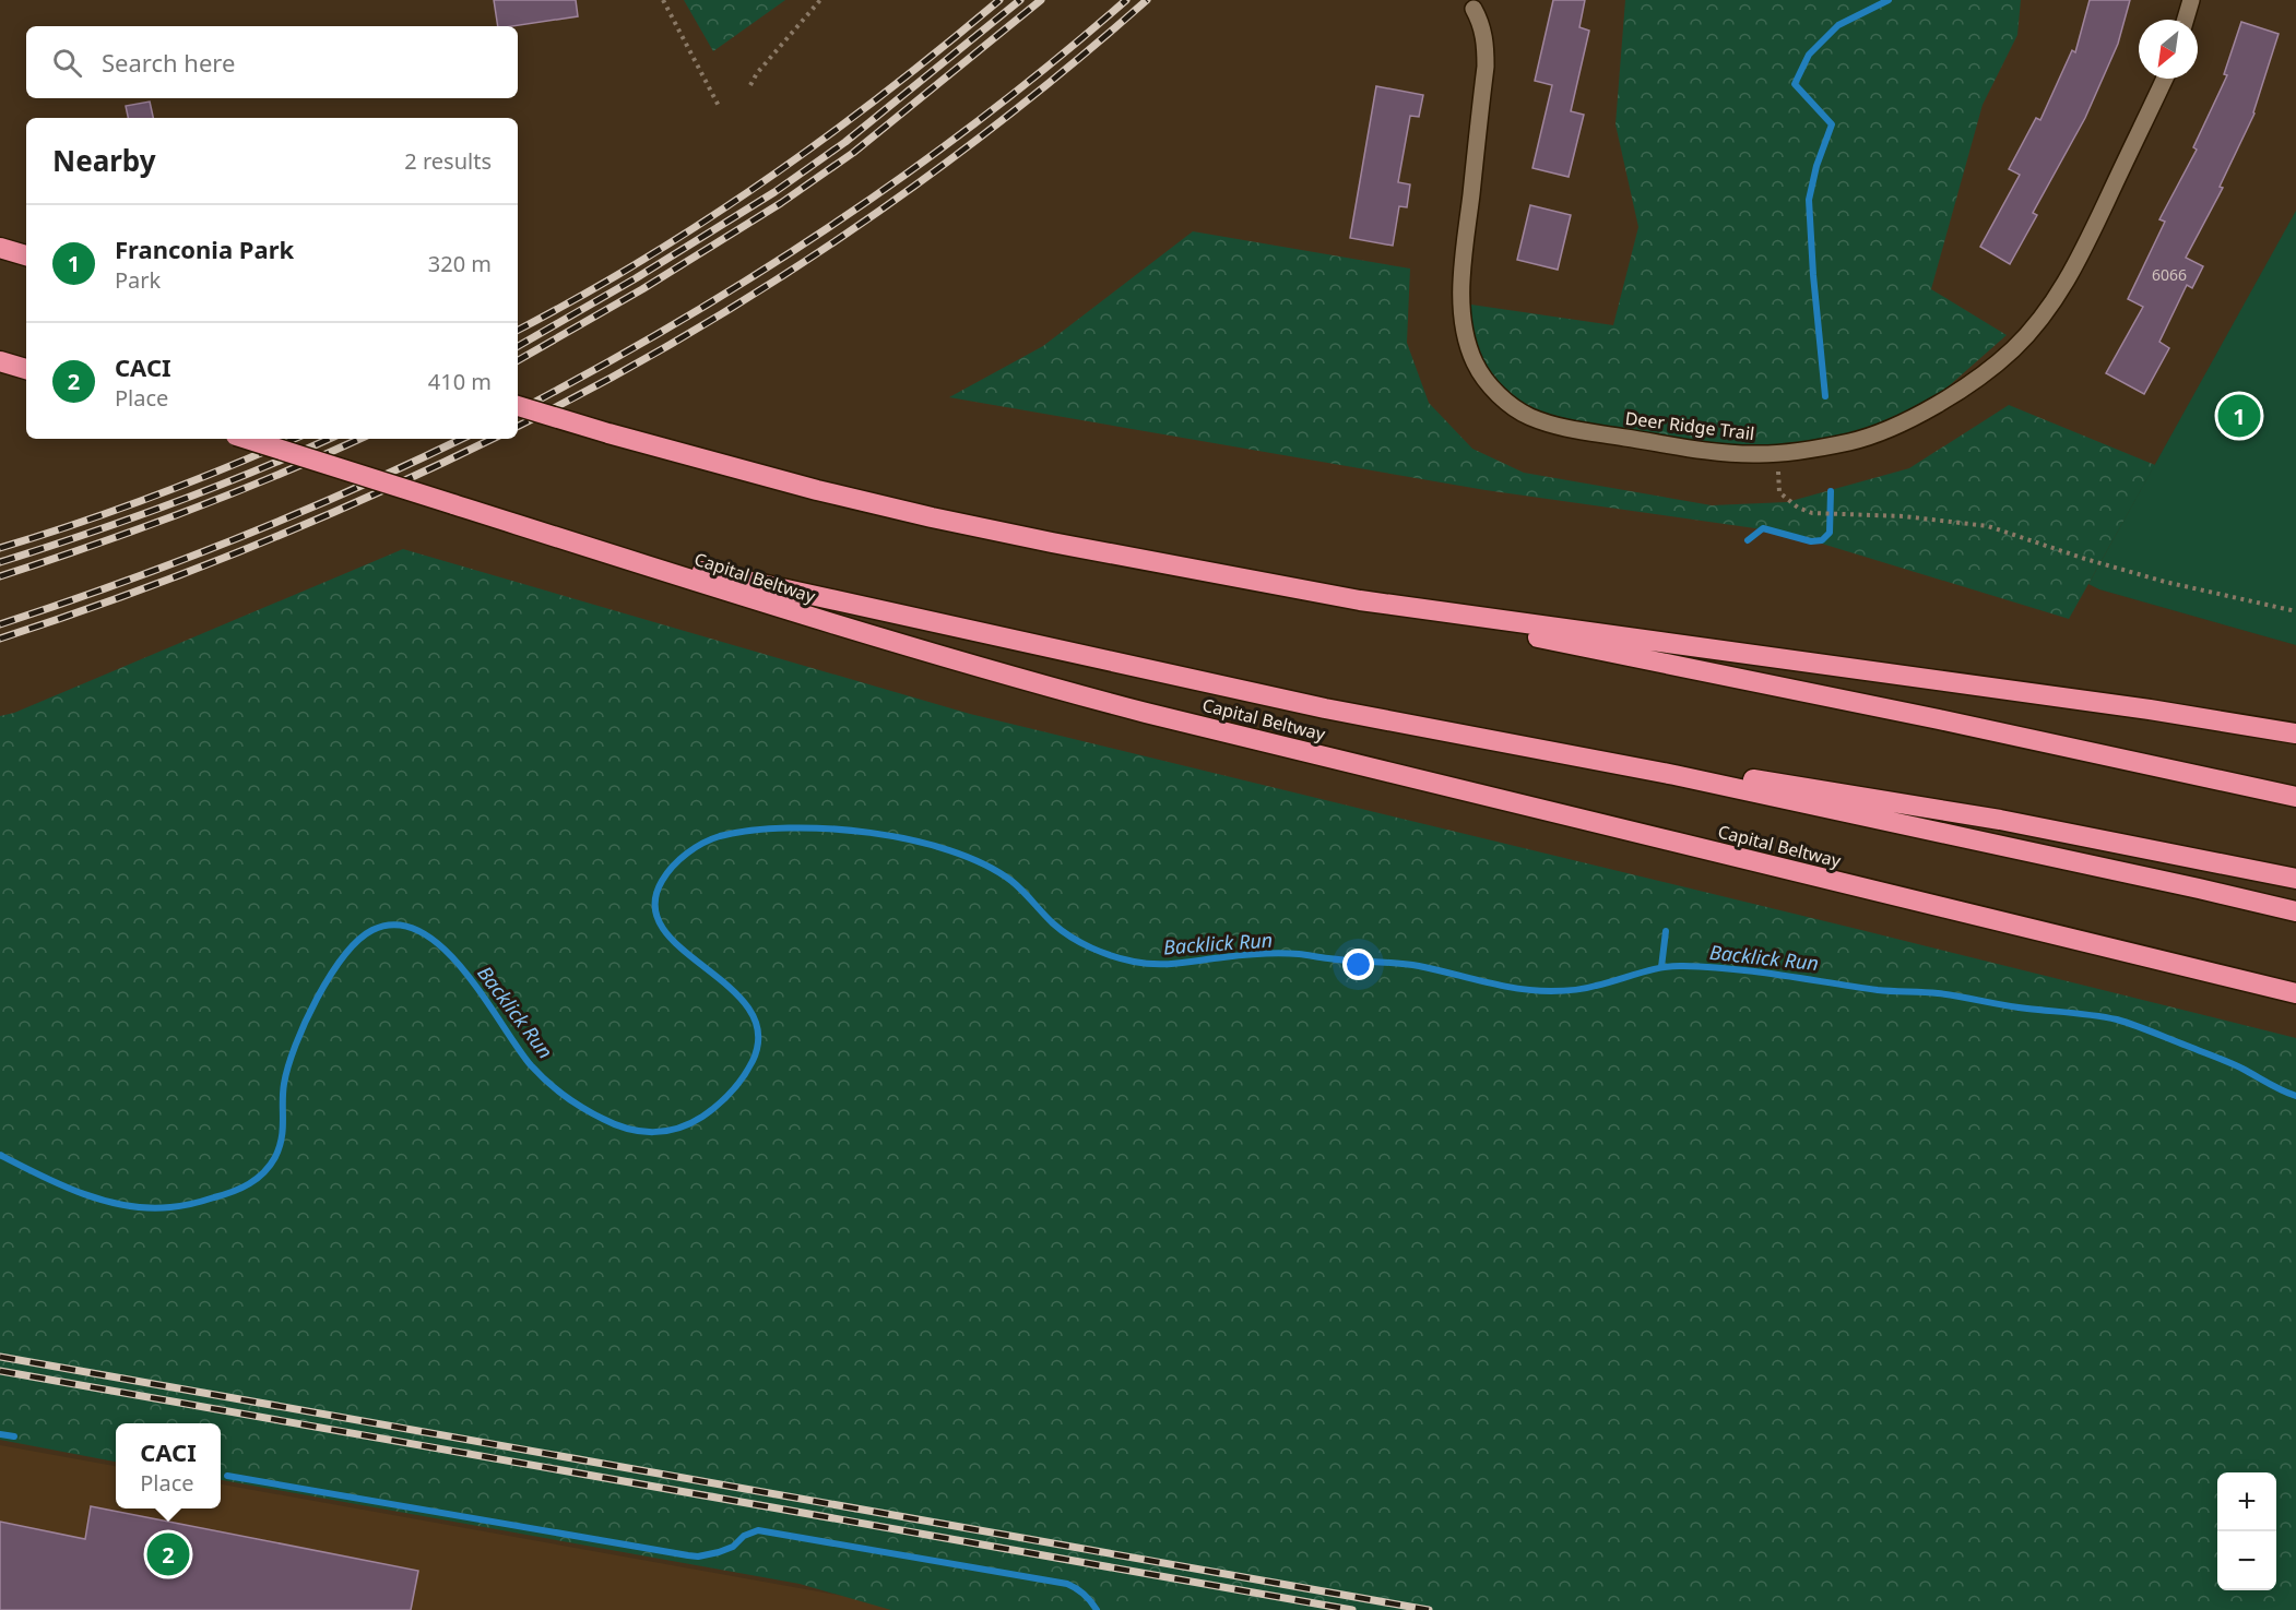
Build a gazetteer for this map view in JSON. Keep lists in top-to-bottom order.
{
  "streets": {
    "highway": ["Capital Beltway"],
    "street": ["Deer Ridge Trail"]
  },
  "water": ["Backlick Run"],
  "house_numbers": ["6066"],
  "north": "bottom left",
  "page": {
    "search": "Search here",
    "heading": ["Nearby", "2 results"],
    "list": [
      {
        "mark": "1",
        "name": "Franconia Park",
        "note": "Park",
        "value": "320 m"
      },
      {
        "mark": "2",
        "name": "CACI",
        "note": "Place",
        "value": "410 m"
      }
    ],
    "pins": ["1", "2"],
    "popup": ["CACI", "Place"],
    "map_buttons": ["+", "−"]
  }
}
